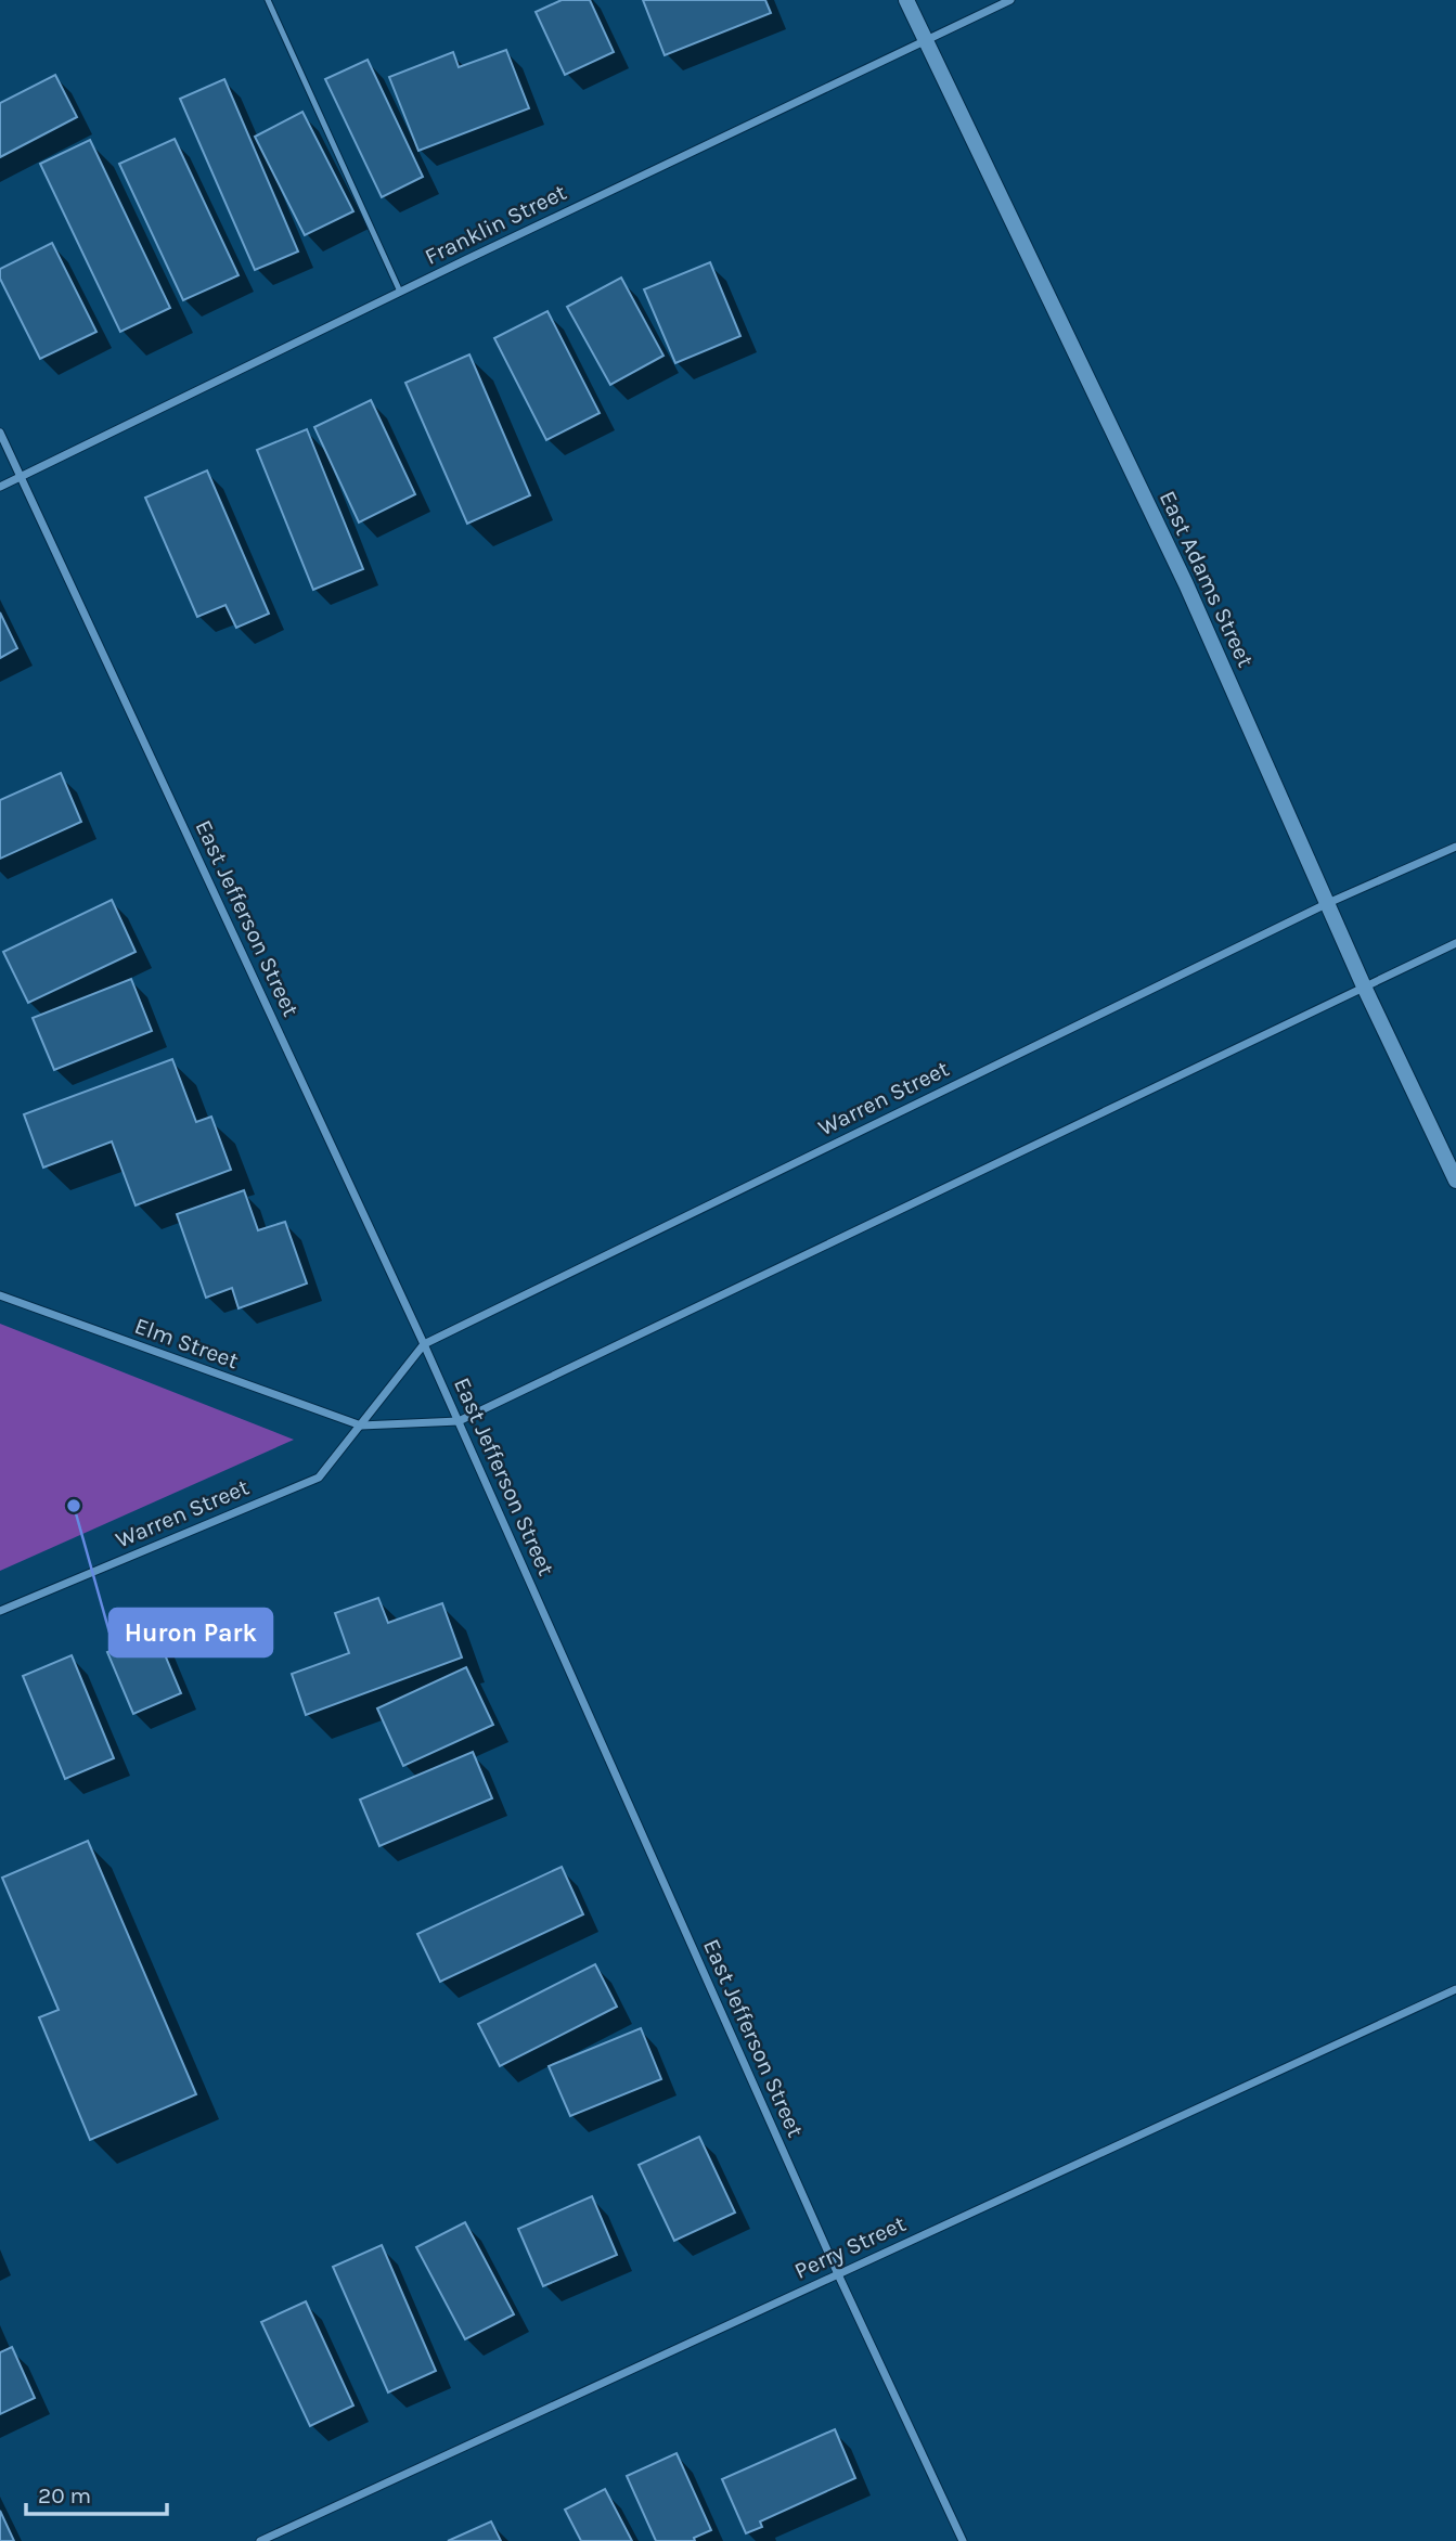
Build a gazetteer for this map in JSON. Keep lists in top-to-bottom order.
{
  "streets": {
    "street": [
      "Franklin Street",
      "East Adams Street",
      "East Jefferson Street",
      "Warren Street",
      "Elm Street",
      "Perry Street"
    ]
  },
  "crossings": [
    ["Franklin Street", "East Adams Street"],
    ["Franklin Street", "East Jefferson Street"],
    ["East Adams Street", "Warren Street"],
    ["East Jefferson Street", "Warren Street"],
    ["East Jefferson Street", "Perry Street"],
    ["Warren Street", "Elm Street"]
  ],
  "places": ["Huron Park"],
  "scale_bar": "20 m"
}
